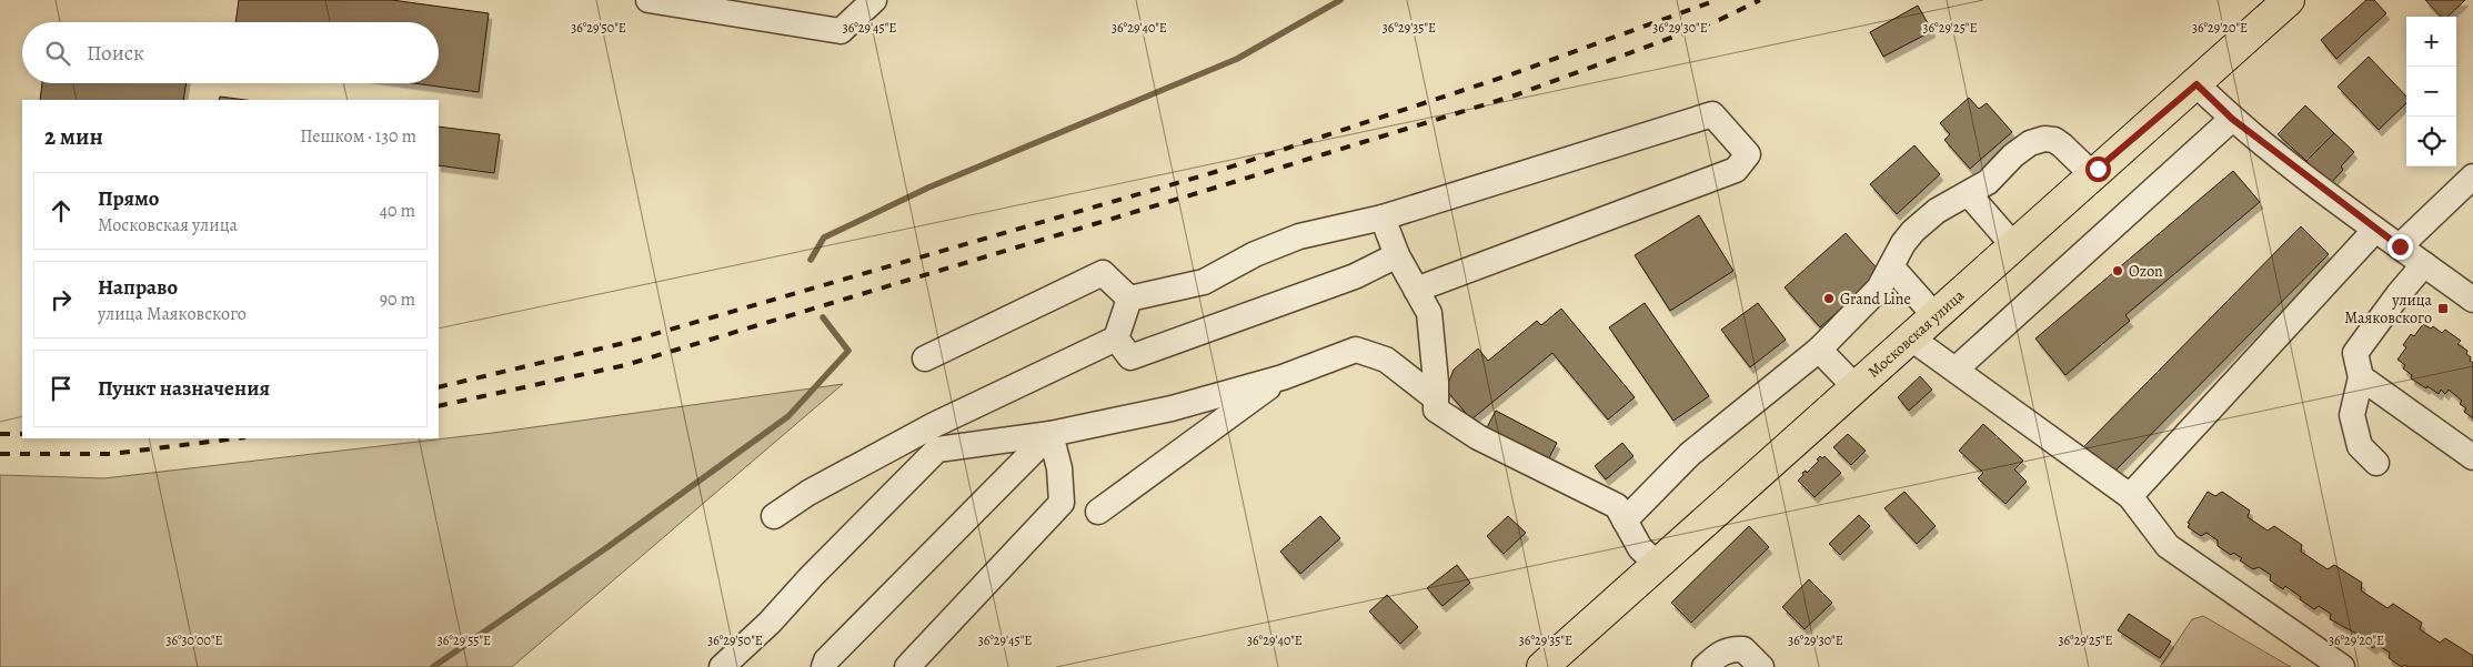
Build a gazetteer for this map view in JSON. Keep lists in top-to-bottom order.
{
  "streets": {
    "main road": ["Московская улица"]
  },
  "places": {
    "other": ["Ozon", "Grand Line"],
    "transit": ["улица Маяковского"]
  },
  "page": {
    "map_buttons": ["+", "−"],
    "search": "Поиск",
    "heading": ["2 мин", "Пешком · 130 m"],
    "list": [
      ["Прямо", "Московская улица", "40 m"],
      ["Направо", "улица Маяковского", "90 m"],
      "Пункт назначения"
    ]
  },
  "coordinates": [
    "36°29'50\"E",
    "36°29'45\"E",
    "36°29'40\"E",
    "36°29'35\"E",
    "36°29'30\"E",
    "36°29'25\"E",
    "36°29'20\"E",
    "36°30'00\"E",
    "36°29'55\"E"
  ]
}
